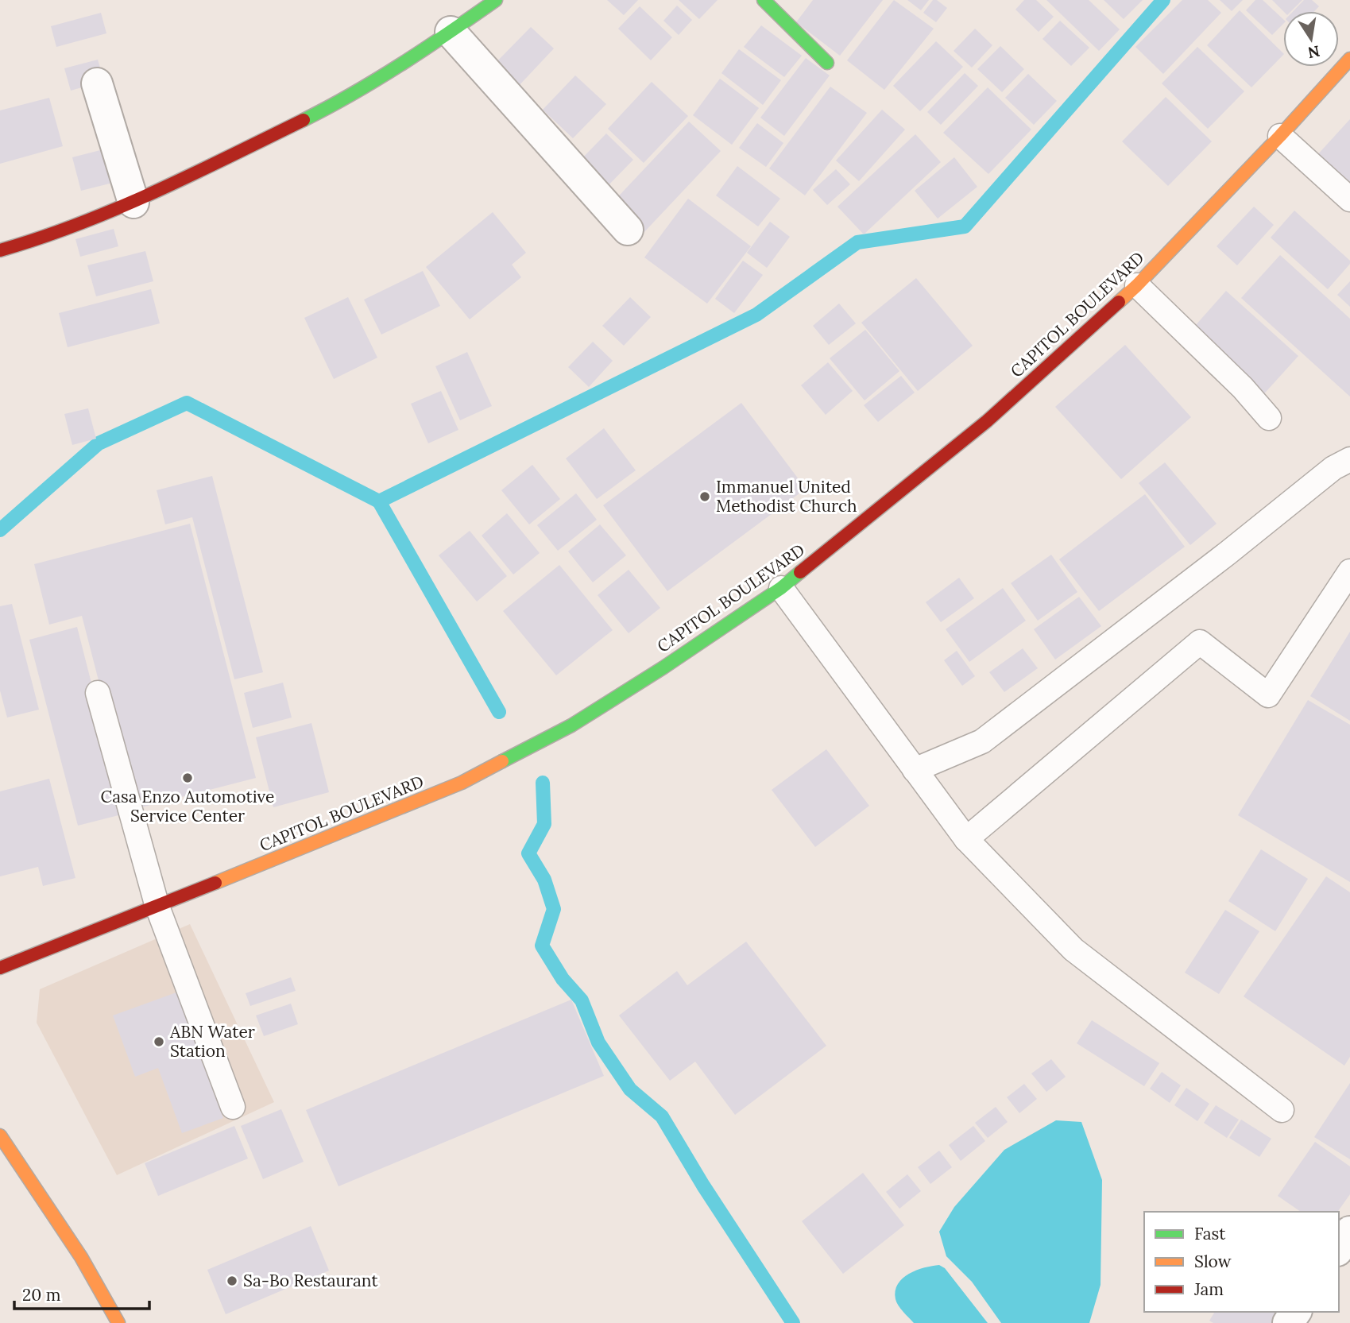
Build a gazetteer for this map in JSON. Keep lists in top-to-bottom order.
{
  "streets": {
    "main road": ["CAPITOL BOULEVARD"]
  },
  "places": [
    "Immanuel United Methodist Church",
    "Casa Enzo Automotive Service Center",
    "ABN Water Station",
    "Sa-Bo Restaurant"
  ],
  "legend": ["Fast", "Slow", "Jam"],
  "scale_bar": "20 m",
  "north": "bottom"
}
